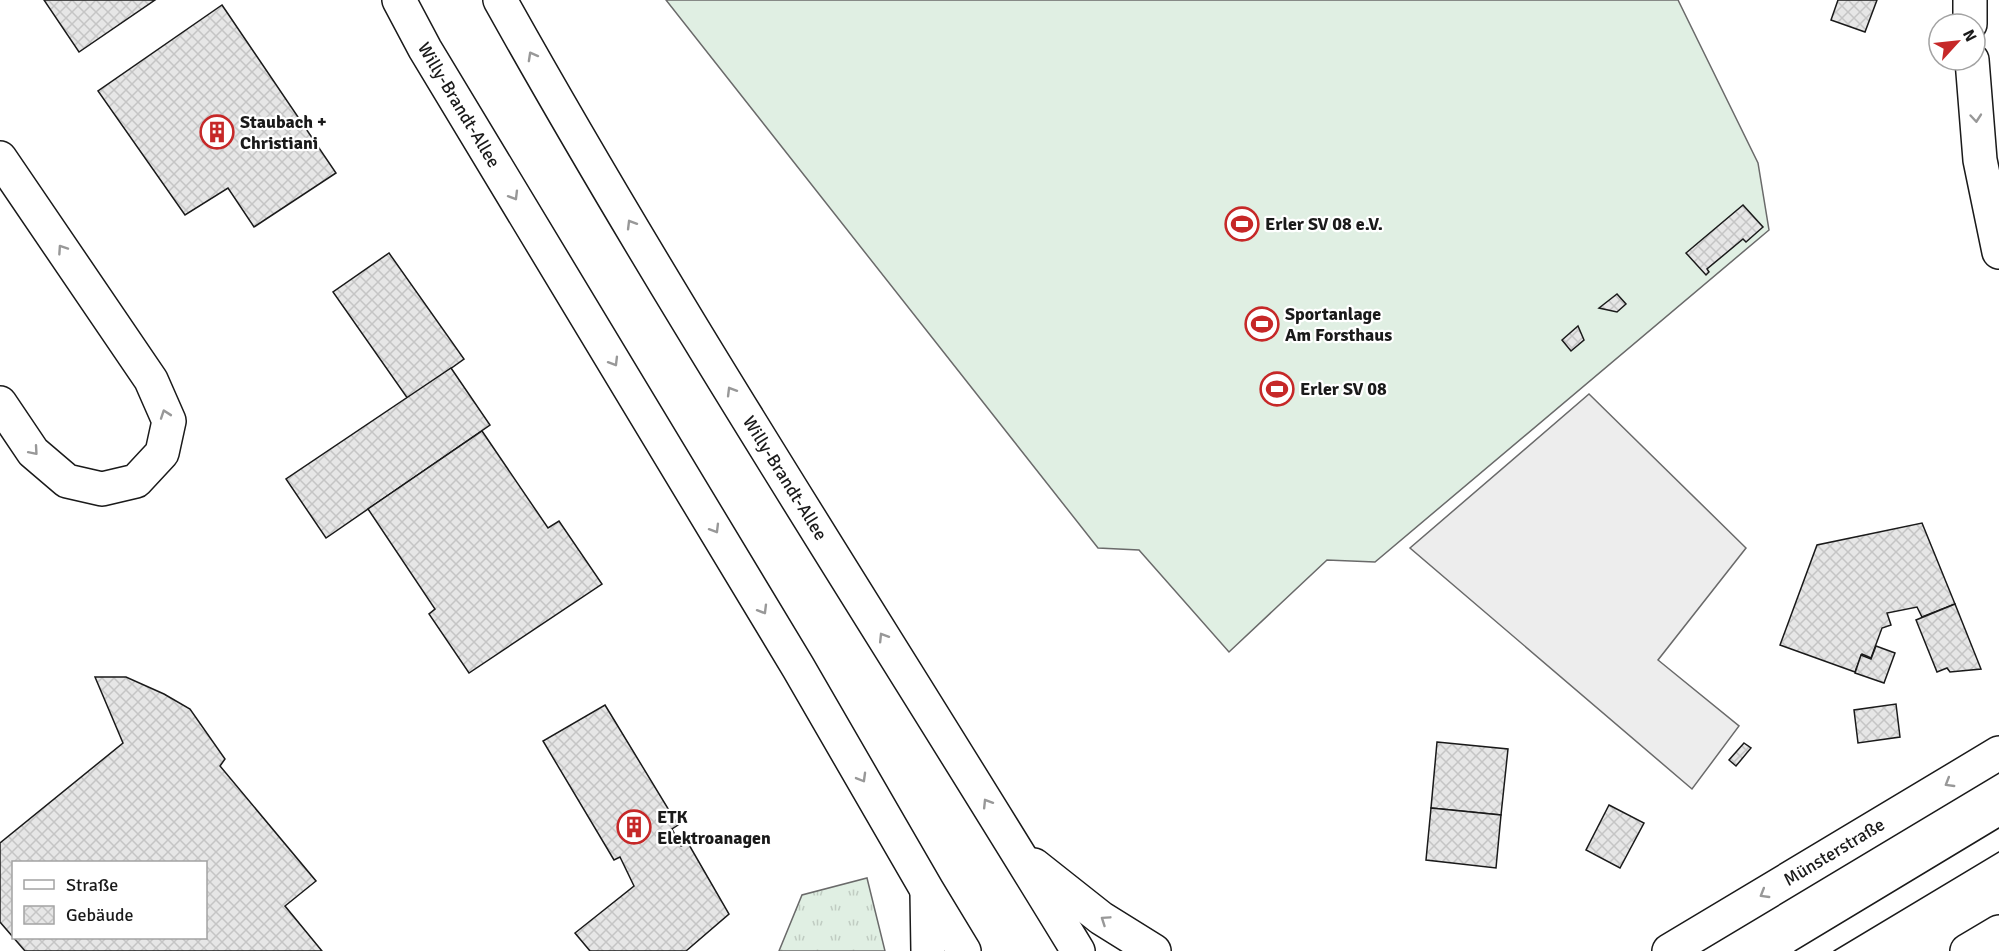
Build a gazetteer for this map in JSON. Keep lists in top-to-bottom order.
{
  "streets": {
    "main road": ["Willy-Brandt-Allee", "Münsterstraße"]
  },
  "one_way": ["Münsterstraße"],
  "places": {
    "building": ["Staubach + Christiani", "ETK Elektroanagen"],
    "sports": ["Erler SV 08 e.V.", "Sportanlage Am Forsthaus", "Erler SV 08"]
  },
  "legend": ["Straße", "Gebäude"],
  "north": "top right"
}
